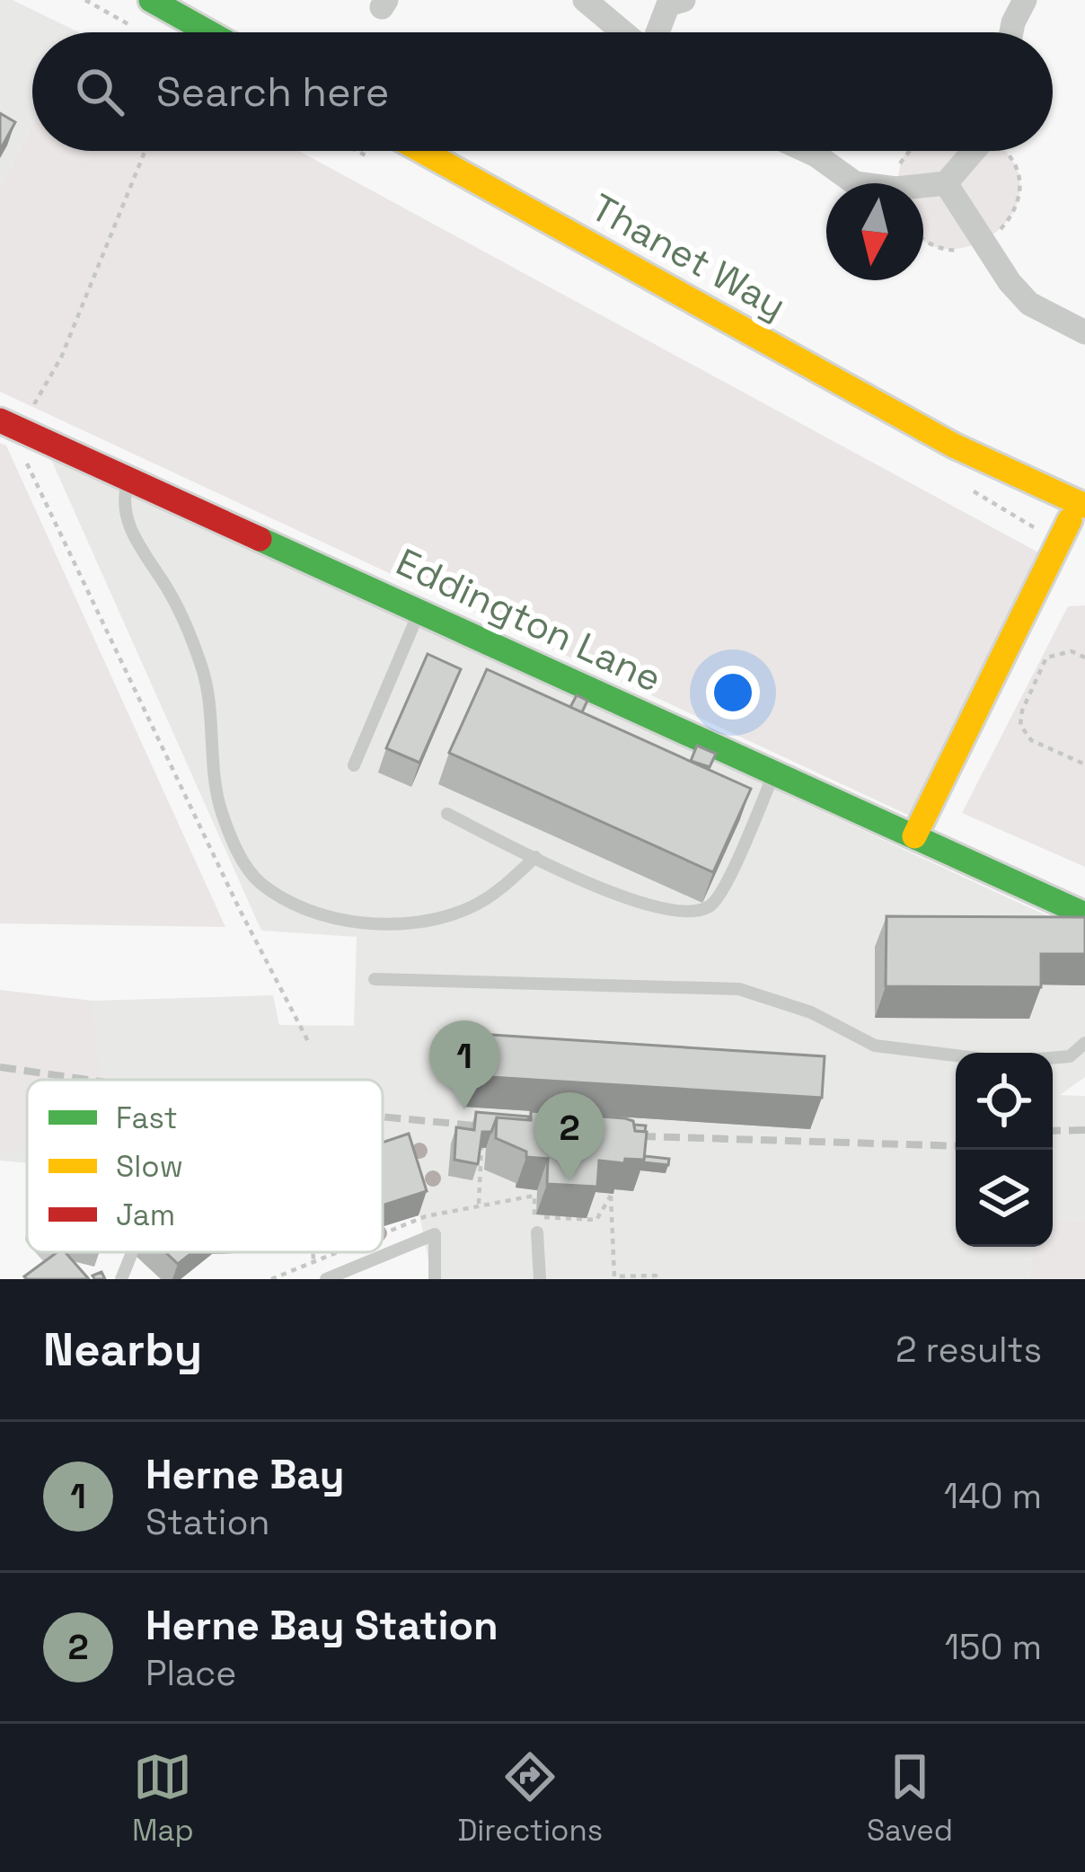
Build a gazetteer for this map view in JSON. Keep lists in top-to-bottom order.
{
  "streets": {
    "street": ["Thanet Way", "Eddington Lane"]
  },
  "legend": ["Fast", "Slow", "Jam"],
  "north": "bottom",
  "page": {
    "search": "Search here",
    "pins": ["1", "2"],
    "heading": ["Nearby", "2 results"],
    "list": [
      {
        "mark": "1",
        "name": "Herne Bay",
        "note": "Station",
        "value": "140 m"
      },
      {
        "mark": "2",
        "name": "Herne Bay Station",
        "note": "Place",
        "value": "150 m"
      }
    ],
    "nav": ["Map", "Directions", "Saved"]
  }
}
